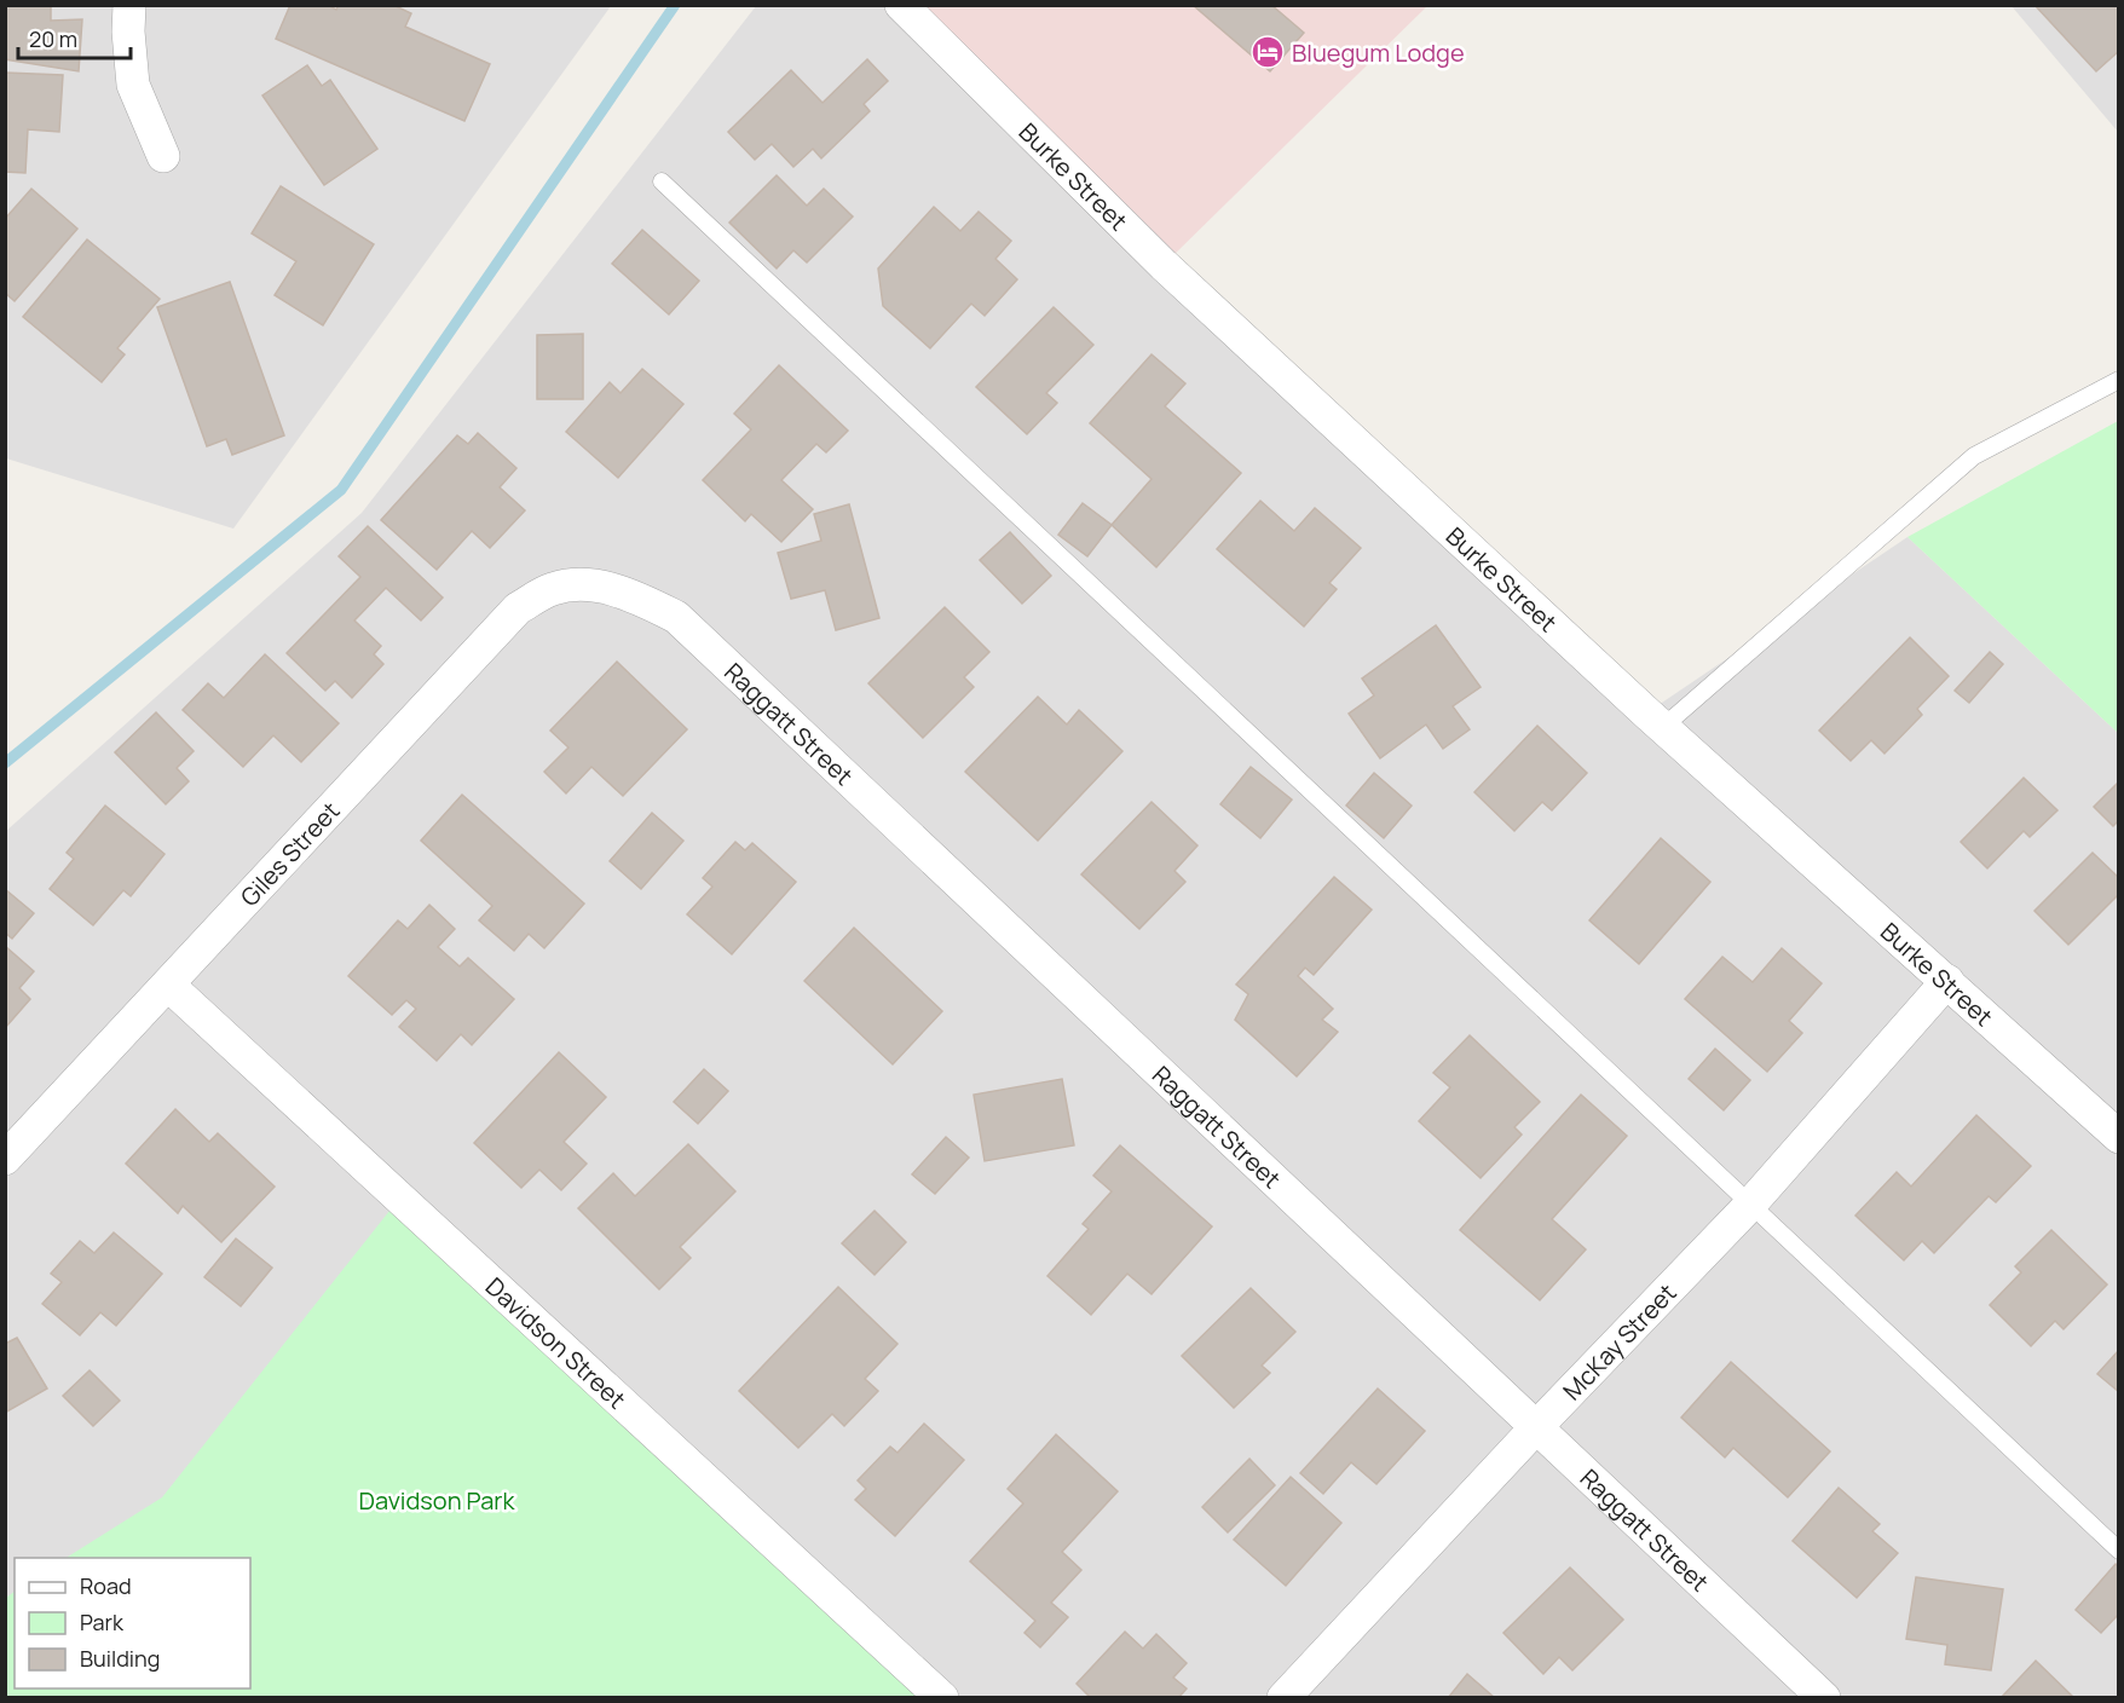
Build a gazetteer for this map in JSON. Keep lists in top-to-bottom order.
{
  "streets": {
    "street": [
      "Burke Street",
      "Raggatt Street",
      "Giles Street",
      "McKay Street",
      "Davidson Street"
    ]
  },
  "crossings": [
    ["Burke Street", "McKay Street"],
    ["Raggatt Street", "Giles Street"],
    ["Raggatt Street", "McKay Street"],
    ["Giles Street", "Davidson Street"]
  ],
  "parks": ["Davidson Park"],
  "places": {
    "hotel": ["Bluegum Lodge"]
  },
  "legend": ["Road", "Park", "Building"],
  "scale_bar": "20 m"
}
